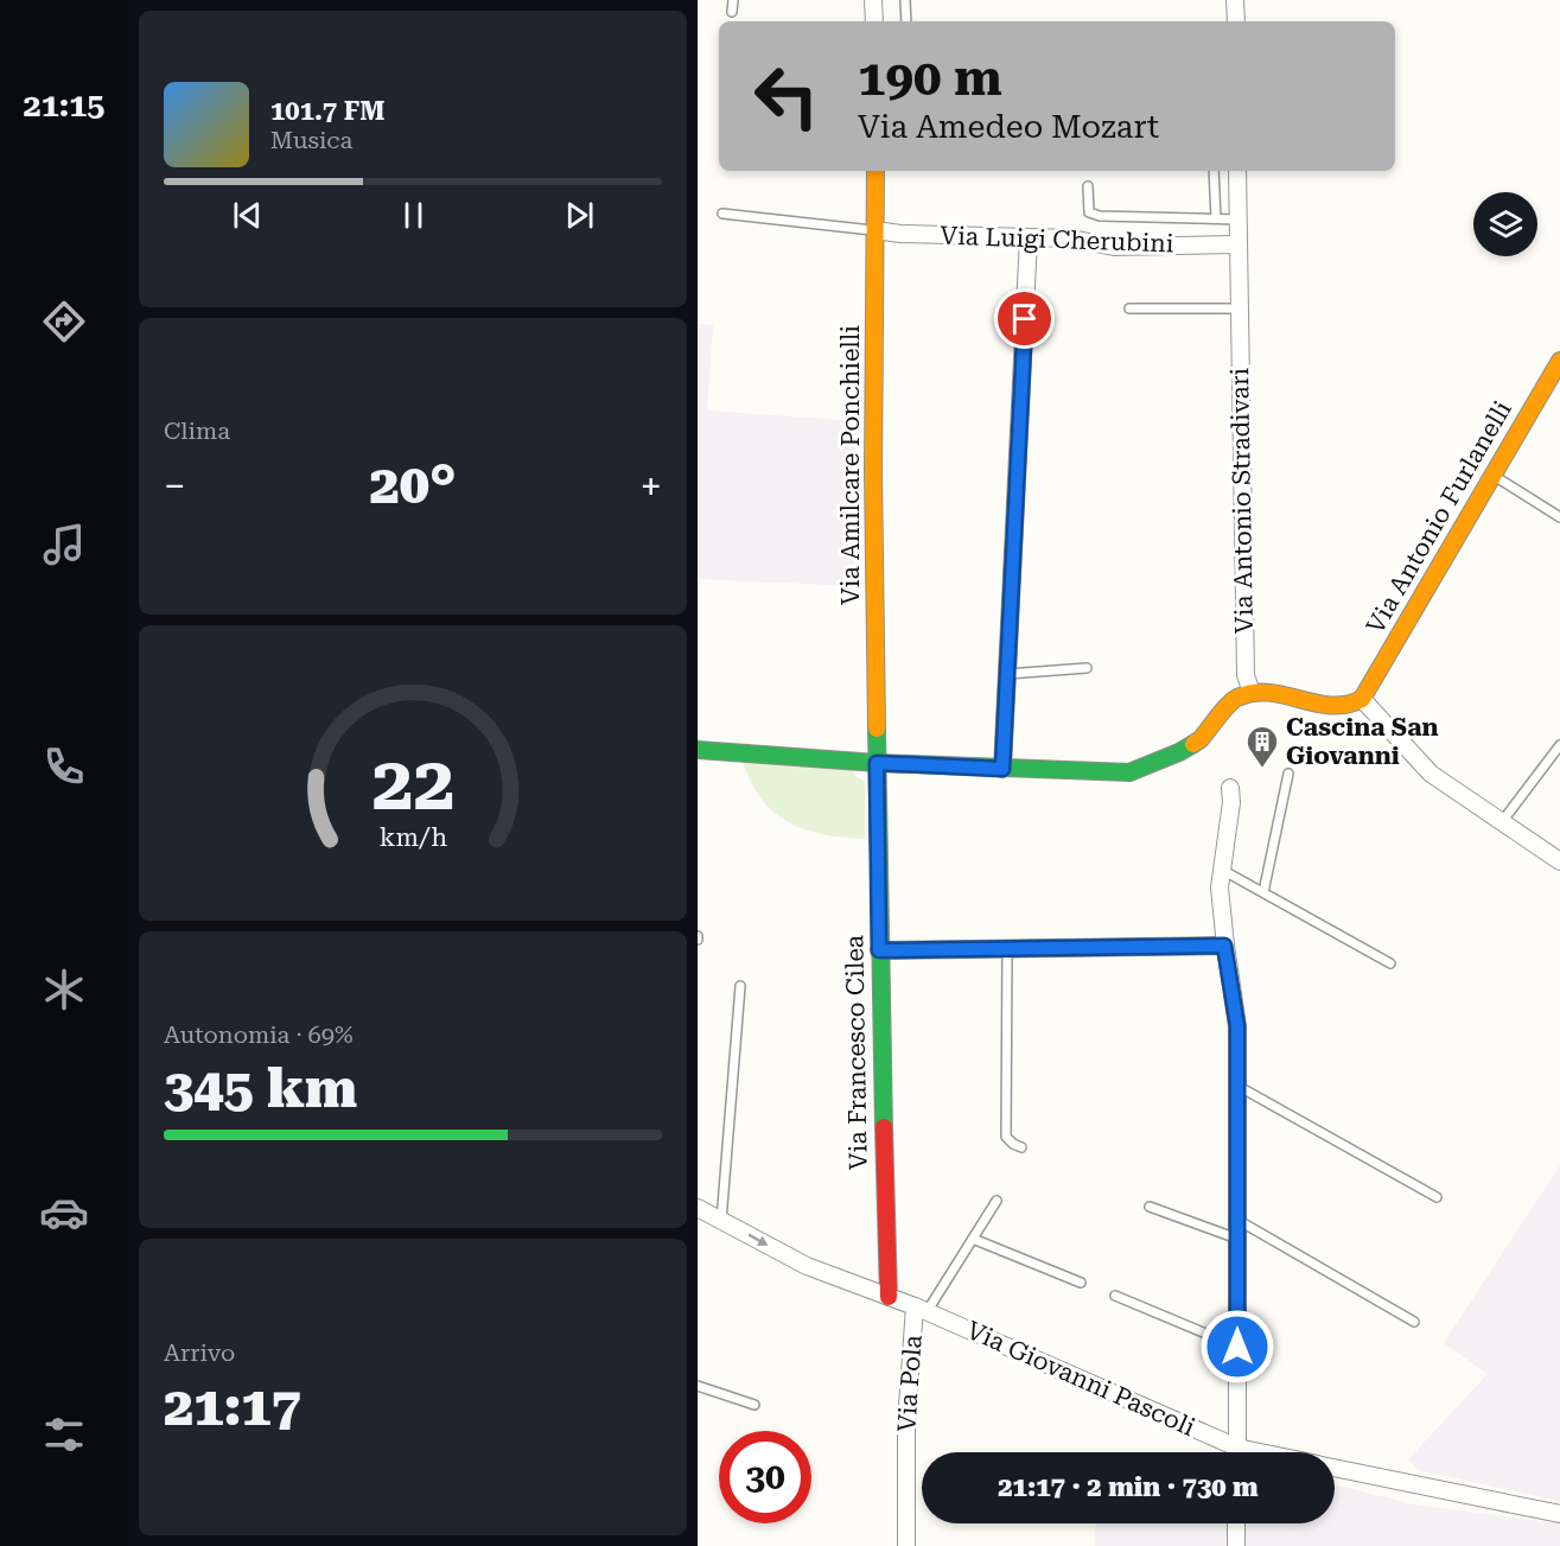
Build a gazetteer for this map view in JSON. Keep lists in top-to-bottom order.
{
  "streets": {
    "street": [
      "Via Luigi Cherubini",
      "Via Amilcare Ponchielli",
      "Via Antonio Stradivari",
      "Via Antonio Furlanelli",
      "Via Francesco Cilea",
      "Via Giovanni Pascoli",
      "Via Pola"
    ]
  },
  "crossings": [
    ["Via Luigi Cherubini", "Via Amilcare Ponchielli"],
    ["Via Luigi Cherubini", "Via Antonio Stradivari"],
    ["Via Amilcare Ponchielli", "Via Francesco Cilea"],
    ["Via Francesco Cilea", "Via Giovanni Pascoli"],
    ["Via Giovanni Pascoli", "Via Pola"]
  ],
  "places": {
    "building": ["Cascina San Giovanni"]
  },
  "page": {
    "tabs": "21:15",
    "turn": ["190 m", "Via Amedeo Mozart"],
    "song": ["101.7 FM", "Musica"],
    "tile": [
      "Clima",
      ["Autonomia · 69%", "345 km"],
      ["Arrivo", "21:17"]
    ],
    "heat": ["−", "20°", "+"],
    "limit": "30",
    "trip": "21:17 · 2 min · 730 m",
    "gauge": ["22", "km/h"]
  }
}
